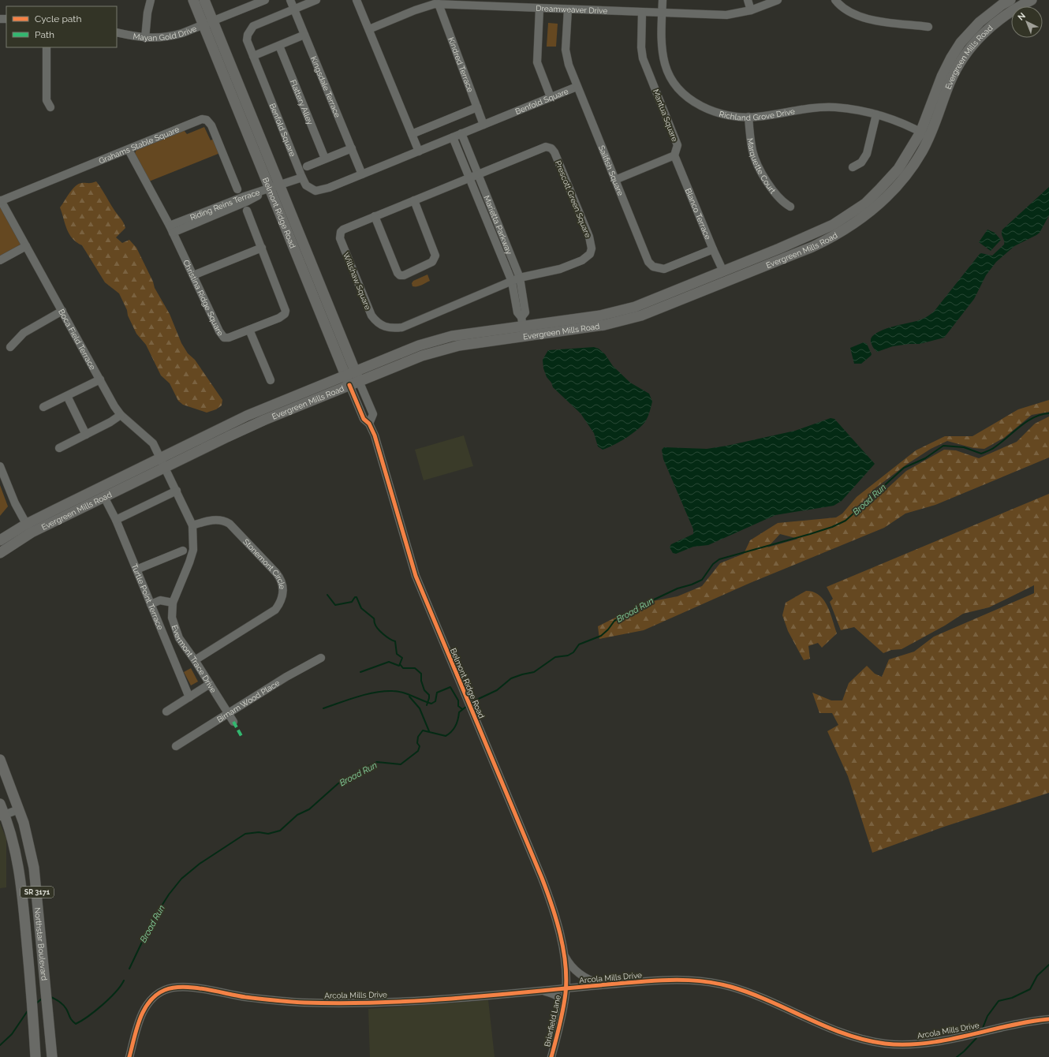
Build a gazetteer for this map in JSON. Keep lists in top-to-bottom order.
{
  "streets": {
    "main road": [
      "Evergreen Mills Road",
      "Belmont Ridge Road",
      "SR 3171",
      "Northstar Boulevard"
    ],
    "street": [
      "Dreamweaver Drive",
      "Mayan Gold Drive",
      "Kindred Terrace",
      "Kingsdale Terrace",
      "Benfold Square",
      "Flattery Alley",
      "Richland Grove Drive",
      "Mantua Square",
      "Grahams Stable Square",
      "Marquette Court",
      "Sailfish Square",
      "Prescott Green Square",
      "Riding Reins Terrace",
      "Blanco Terrace",
      "Marietta Parkway",
      "Willshaw Square",
      "Christina Ridge Square",
      "Boca Field Terrace",
      "Stonemont Circle",
      "Turtle Point Terrace",
      "Evermont Trace Drive",
      "Birnam Wood Place",
      "Arcola Mills Drive",
      "Briarfield Lane"
    ]
  },
  "crossings": [
    ["Dreamweaver Drive", "Kindred Terrace"],
    ["Dreamweaver Drive", "Richland Grove Drive"],
    ["Dreamweaver Drive", "Mantua Square"],
    ["Dreamweaver Drive", "Sailfish Square"],
    ["Mayan Gold Drive", "Belmont Ridge Road"],
    ["Evergreen Mills Road", "Richland Grove Drive"],
    ["Evergreen Mills Road", "Belmont Ridge Road"],
    ["Evergreen Mills Road", "Blanco Terrace"],
    ["Evergreen Mills Road", "Marietta Parkway"],
    ["Evergreen Mills Road", "Boca Field Terrace"],
    ["Evergreen Mills Road", "Turtle Point Terrace"],
    ["Evergreen Mills Road", "Evermont Trace Drive"],
    ["Kindred Terrace", "Benfold Square"],
    ["Kingsdale Terrace", "Benfold Square"],
    ["Benfold Square", "Sailfish Square"],
    ["Benfold Square", "Riding Reins Terrace"],
    ["Benfold Square", "Marietta Parkway"],
    ["Richland Grove Drive", "Marquette Court"],
    ["Mantua Square", "Blanco Terrace"],
    ["Grahams Stable Square", "Christina Ridge Square"],
    ["Grahams Stable Square", "Boca Field Terrace"],
    ["Sailfish Square", "Blanco Terrace"],
    ["Prescott Green Square", "Marietta Parkway"],
    ["Prescott Green Square", "Willshaw Square"],
    ["Riding Reins Terrace", "Belmont Ridge Road"],
    ["Riding Reins Terrace", "Christina Ridge Square"],
    ["Belmont Ridge Road", "Arcola Mills Drive"],
    ["Belmont Ridge Road", "Briarfield Lane"],
    ["Marietta Parkway", "Willshaw Square"],
    ["Boca Field Terrace", "Evermont Trace Drive"],
    ["Stonemont Circle", "Evermont Trace Drive"],
    ["Evermont Trace Drive", "Birnam Wood Place"],
    ["Arcola Mills Drive", "Briarfield Lane"]
  ],
  "water": ["Broad Run"],
  "legend": ["Cycle path", "Path"],
  "north": "top left"
}
